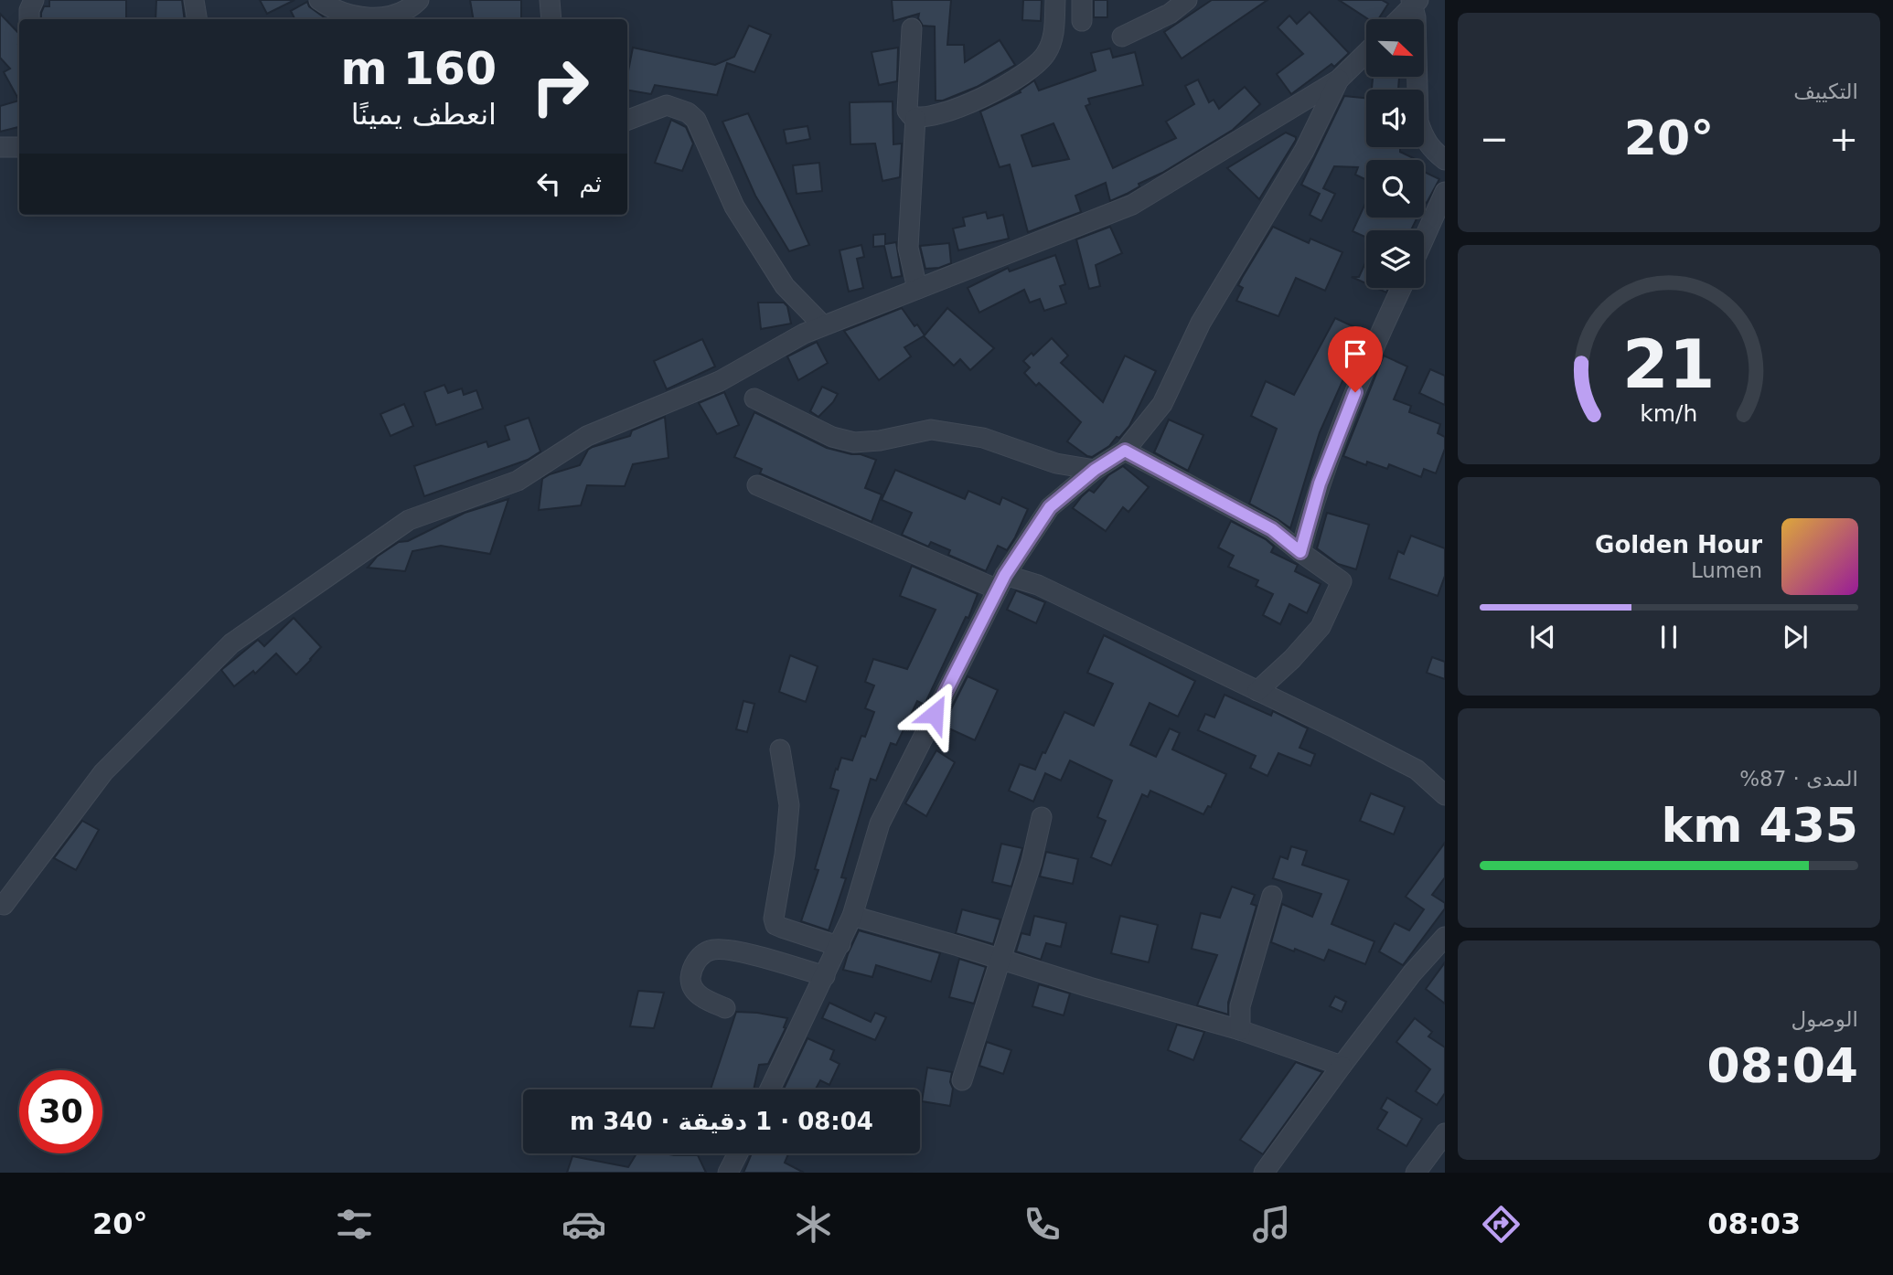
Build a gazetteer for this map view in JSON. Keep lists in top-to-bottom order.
{
  "north": "bottom right",
  "page": {
    "tile": [
      "التكييف",
      ["المدى · 87%", "435 km"],
      ["الوصول", "08:04"]
    ],
    "turn": ["160 m", "انعطف يمينًا"],
    "heat": ["−", "20°", "+"],
    "then": "ثم",
    "song": ["Golden Hour", "Lumen"],
    "limit": "30",
    "trip": "08:04 · 1 دقيقة · 340 m",
    "tabs": ["08:03", "20°"],
    "gauge": ["21", "km/h"]
  }
}
